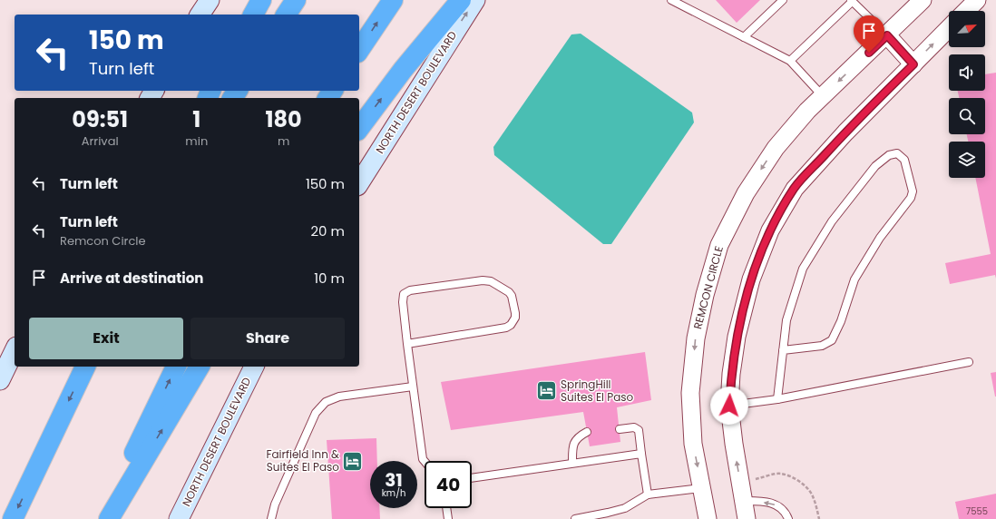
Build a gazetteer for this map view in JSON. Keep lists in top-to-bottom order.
{
  "streets": {
    "main road": ["NORTH DESERT BOULEVARD"],
    "street": ["REMCON CIRCLE"]
  },
  "one_way": ["NORTH DESERT BOULEVARD"],
  "places": {
    "hotel": ["SpringHill Suites El Paso", "Fairfield Inn & Suites El Paso"]
  },
  "house_numbers": ["7555"],
  "north": "top right",
  "page": {
    "turn": ["150 m", "Turn left"],
    "eta": [
      "09:51",
      "Arrival",
      "1",
      "min",
      "180",
      "m"
    ],
    "list": [
      {
        "name": "Turn left",
        "value": "150 m"
      },
      {
        "name": "Turn left",
        "note": "Remcon Circle",
        "value": "20 m"
      },
      {
        "name": "Arrive at destination",
        "value": "10 m"
      }
    ],
    "buttons": ["Exit", "Share"],
    "speed": "31 km/h",
    "limit": "40"
  }
}
